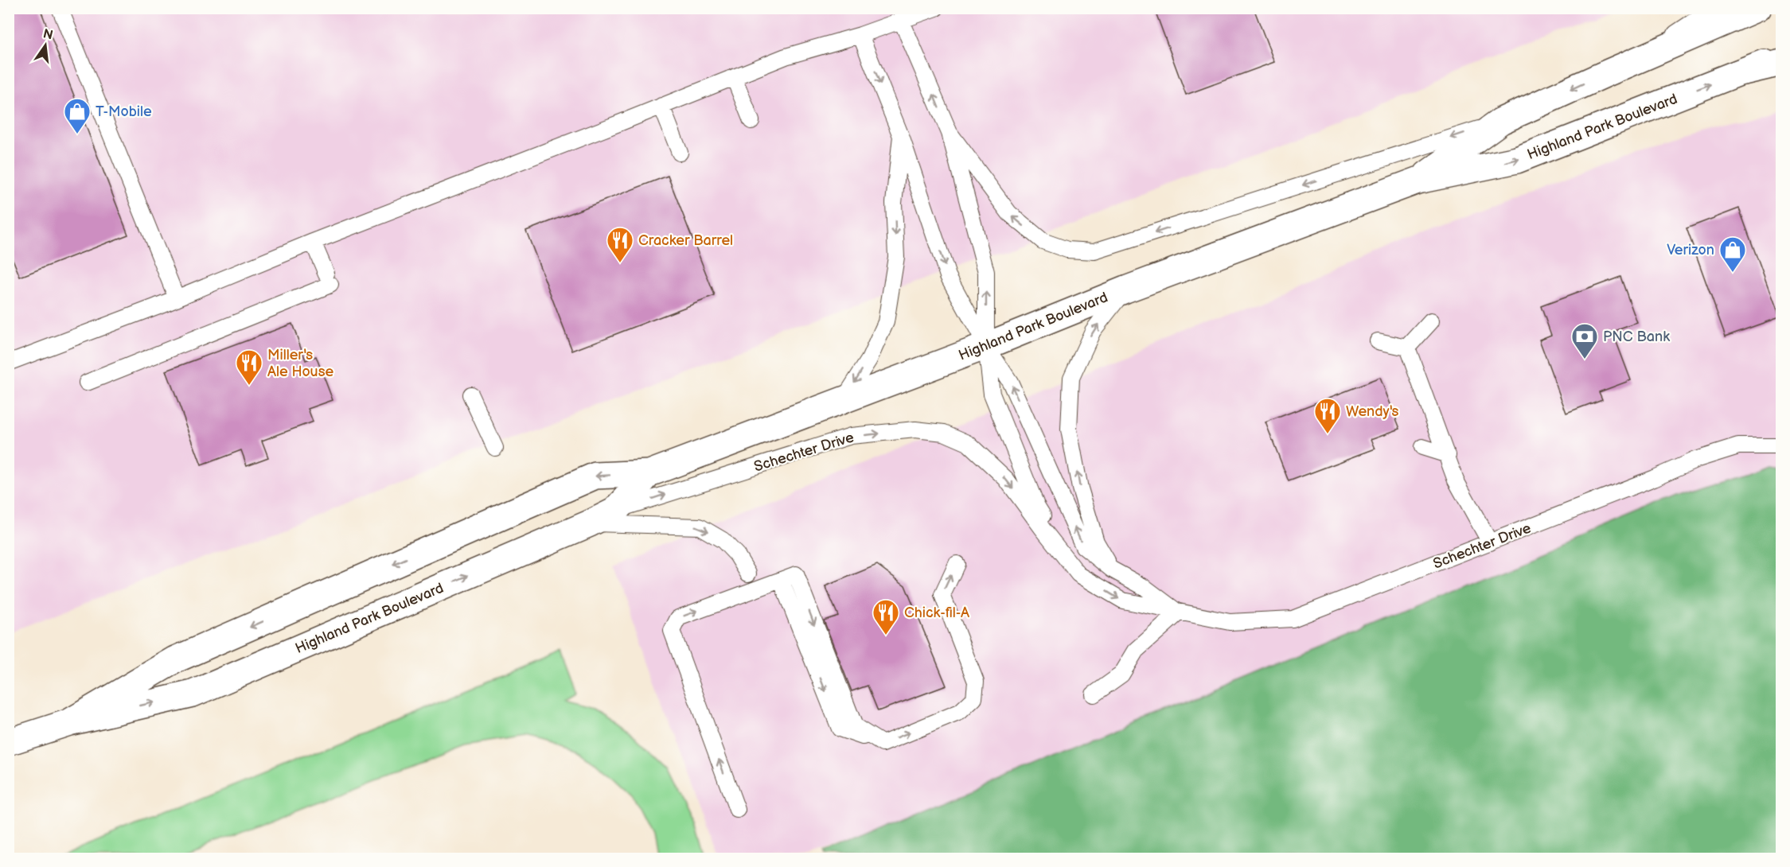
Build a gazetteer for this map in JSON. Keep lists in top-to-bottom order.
{
  "streets": {
    "main road": ["Highland Park Boulevard"],
    "lane": ["Schechter Drive"]
  },
  "crossings": [
    ["Highland Park Boulevard", "Schechter Drive"]
  ],
  "places": {
    "shop": ["T-Mobile", "Verizon"],
    "restaurant": [
      "Cracker Barrel",
      "Miller's Ale House",
      "Wendy's",
      "Chick-fil-A"
    ],
    "bank": ["PNC Bank"]
  },
  "north": "top"
}
